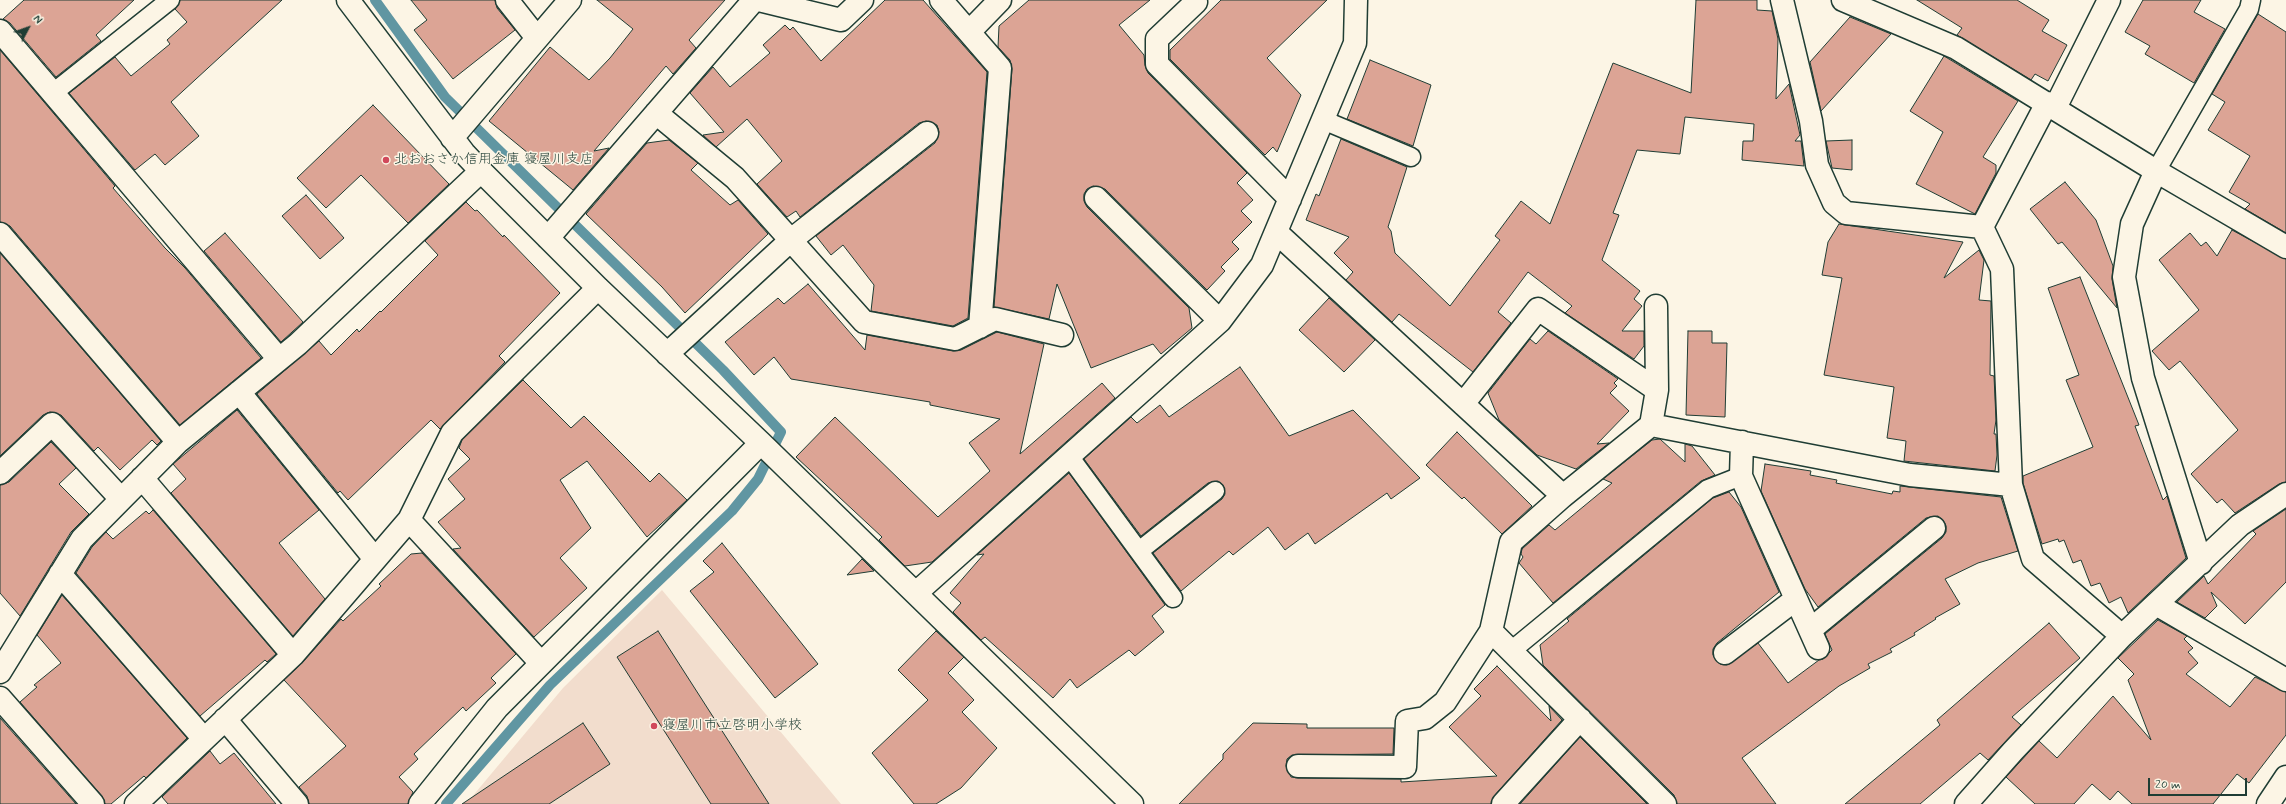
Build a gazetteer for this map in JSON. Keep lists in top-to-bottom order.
{
  "places": ["北おおさか信用金庫 寝屋川支店", "寝屋川市立啓明小学校"],
  "scale_bar": "20 m",
  "north": "top right"
}
